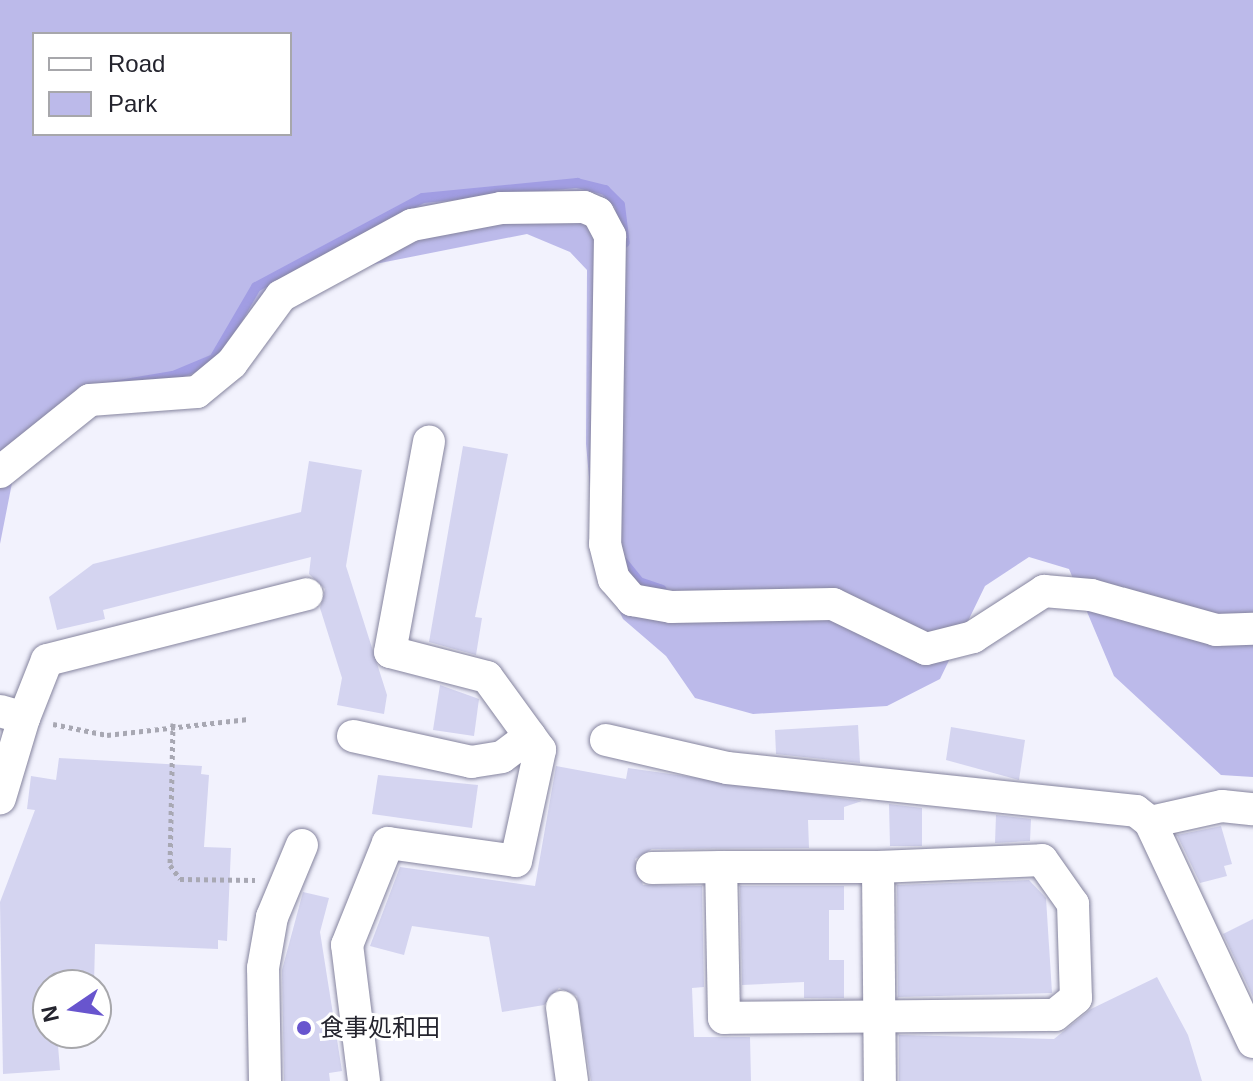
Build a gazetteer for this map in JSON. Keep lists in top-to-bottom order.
{
  "places": ["食事処和田"],
  "legend": ["Road", "Park"],
  "north": "left"
}
